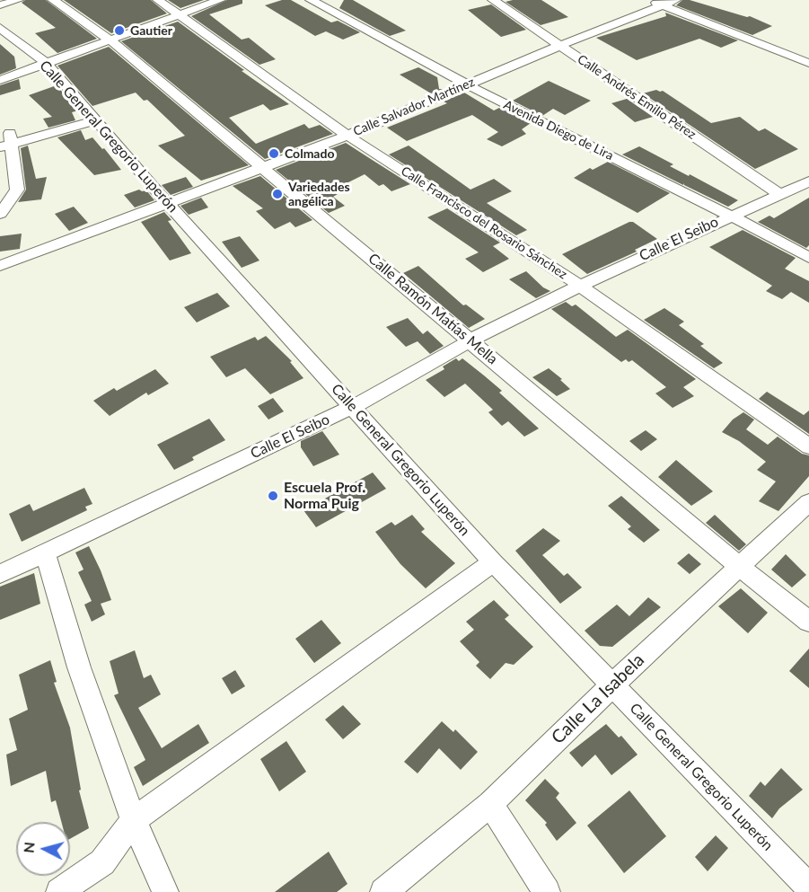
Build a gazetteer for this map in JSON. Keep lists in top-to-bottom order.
{
  "streets": {
    "street": [
      "Calle Andrés Emilio Pérez",
      "Calle Salvador Martínez",
      "Avenida Diego de Lira",
      "Calle General Gregorio Luperón",
      "Calle Francisco del Rosario Sánchez",
      "Calle El Seibo",
      "Calle Ramón Matías Mella",
      "Calle La Isabela"
    ]
  },
  "crossings": [
    ["Calle Andrés Emilio Pérez", "Calle Salvador Martínez"],
    ["Calle Andrés Emilio Pérez", "Calle El Seibo"],
    ["Calle Salvador Martínez", "Avenida Diego de Lira"],
    ["Calle Salvador Martínez", "Calle General Gregorio Luperón"],
    ["Calle Salvador Martínez", "Calle Francisco del Rosario Sánchez"],
    ["Calle Salvador Martínez", "Calle Ramón Matías Mella"],
    ["Avenida Diego de Lira", "Calle El Seibo"],
    ["Calle General Gregorio Luperón", "Calle El Seibo"],
    ["Calle General Gregorio Luperón", "Calle La Isabela"],
    ["Calle Francisco del Rosario Sánchez", "Calle El Seibo"],
    ["Calle El Seibo", "Calle Ramón Matías Mella"],
    ["Calle Ramón Matías Mella", "Calle La Isabela"]
  ],
  "places": [
    "Gautier",
    "Colmado",
    "Variedades angélica",
    "Escuela Prof. Norma Puig"
  ],
  "north": "left"
}
